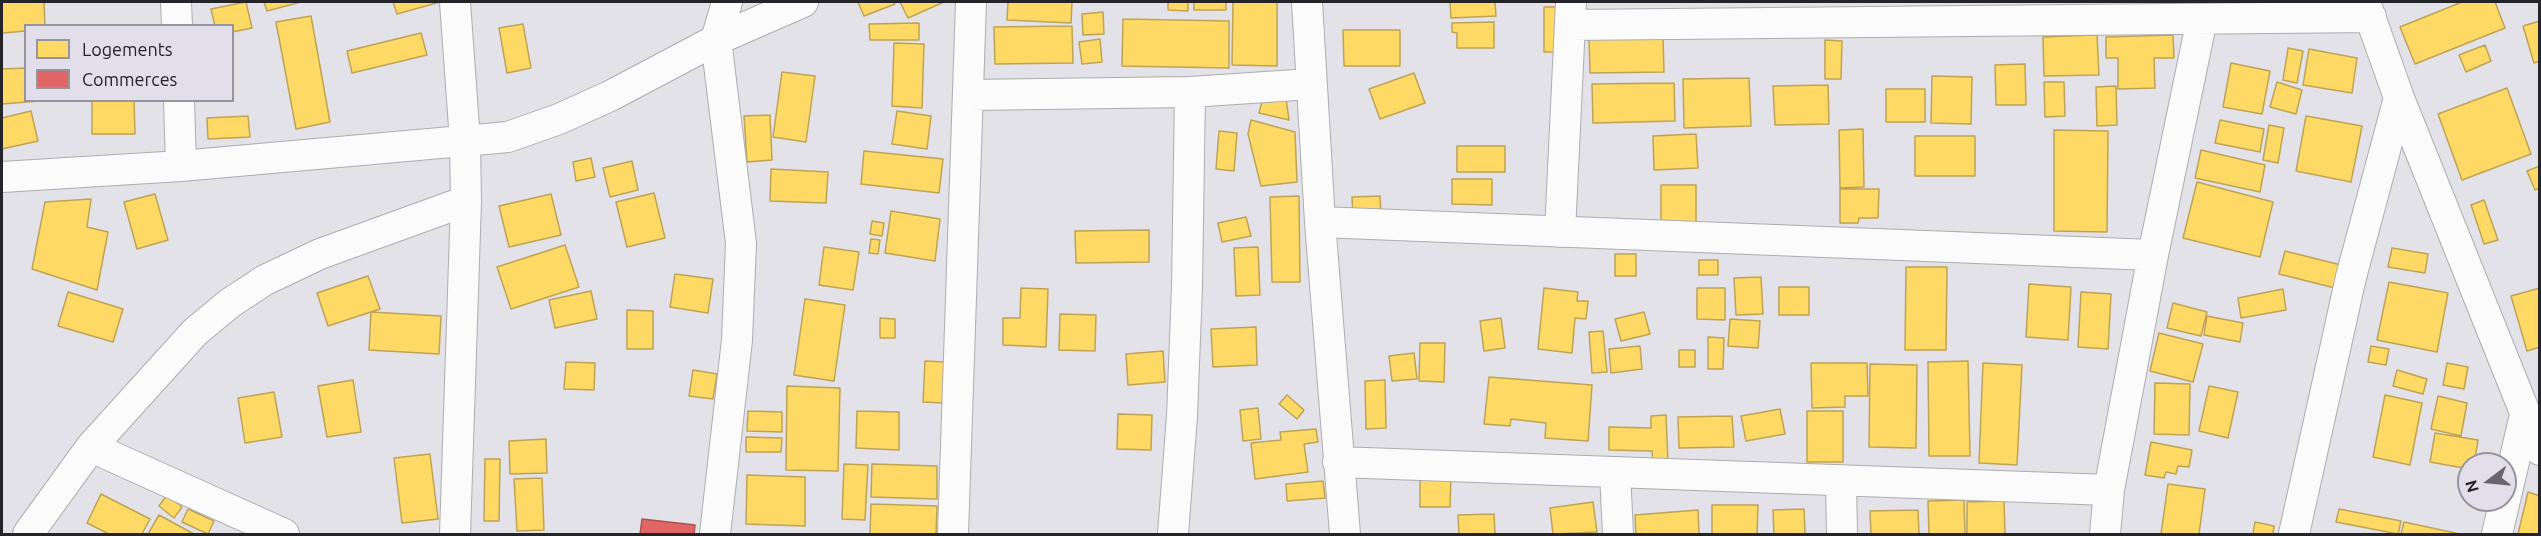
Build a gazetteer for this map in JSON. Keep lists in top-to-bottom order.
{
  "legend": ["Logements", "Commerces"],
  "north": "left"
}
